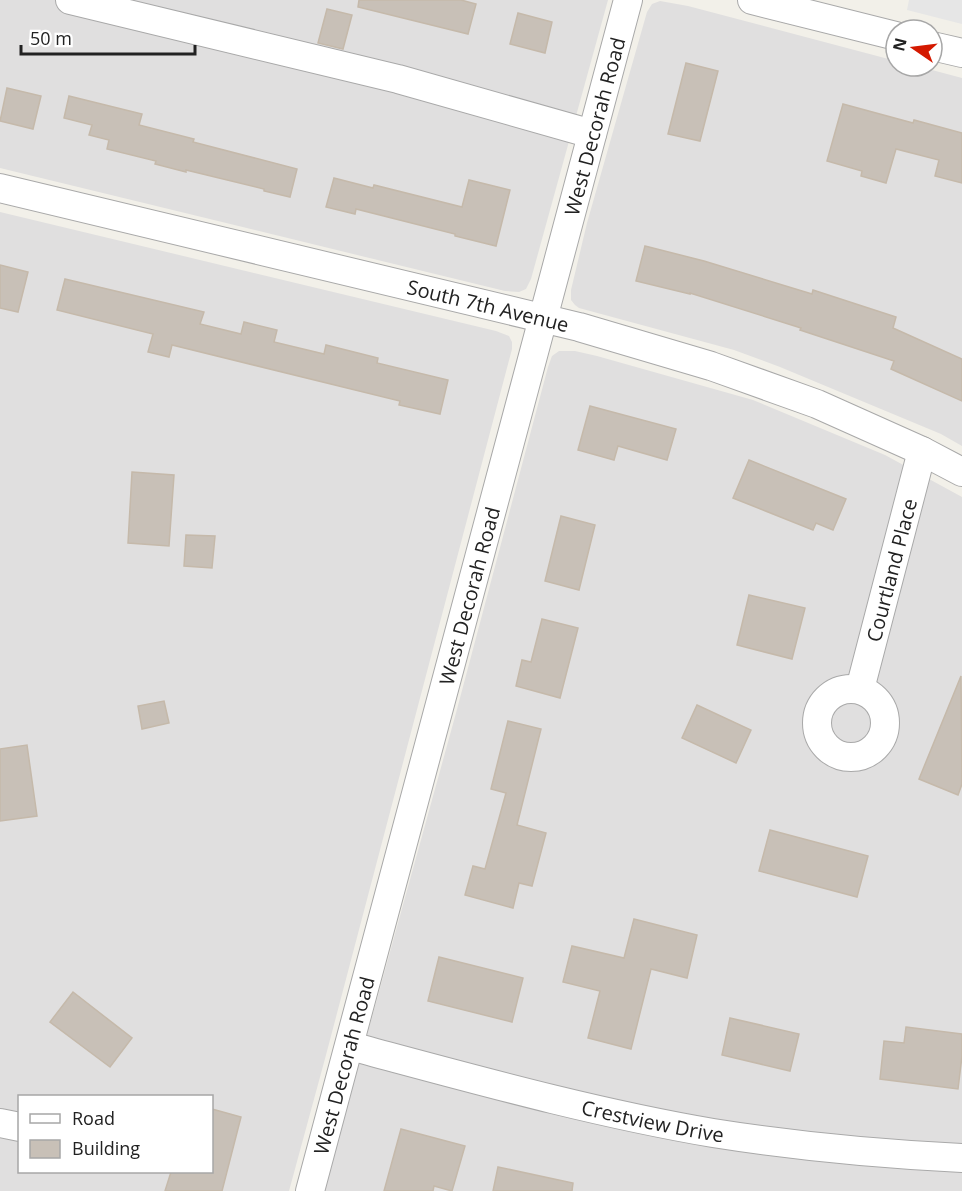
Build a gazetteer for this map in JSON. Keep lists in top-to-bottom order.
{
  "streets": {
    "street": [
      "West Decorah Road",
      "South 7th Avenue",
      "Courtland Place",
      "Crestview Drive"
    ]
  },
  "crossings": [
    ["West Decorah Road", "South 7th Avenue"],
    ["West Decorah Road", "Crestview Drive"],
    ["South 7th Avenue", "Courtland Place"]
  ],
  "legend": ["Road", "Building"],
  "scale_bar": "50 m",
  "north": "left"
}
